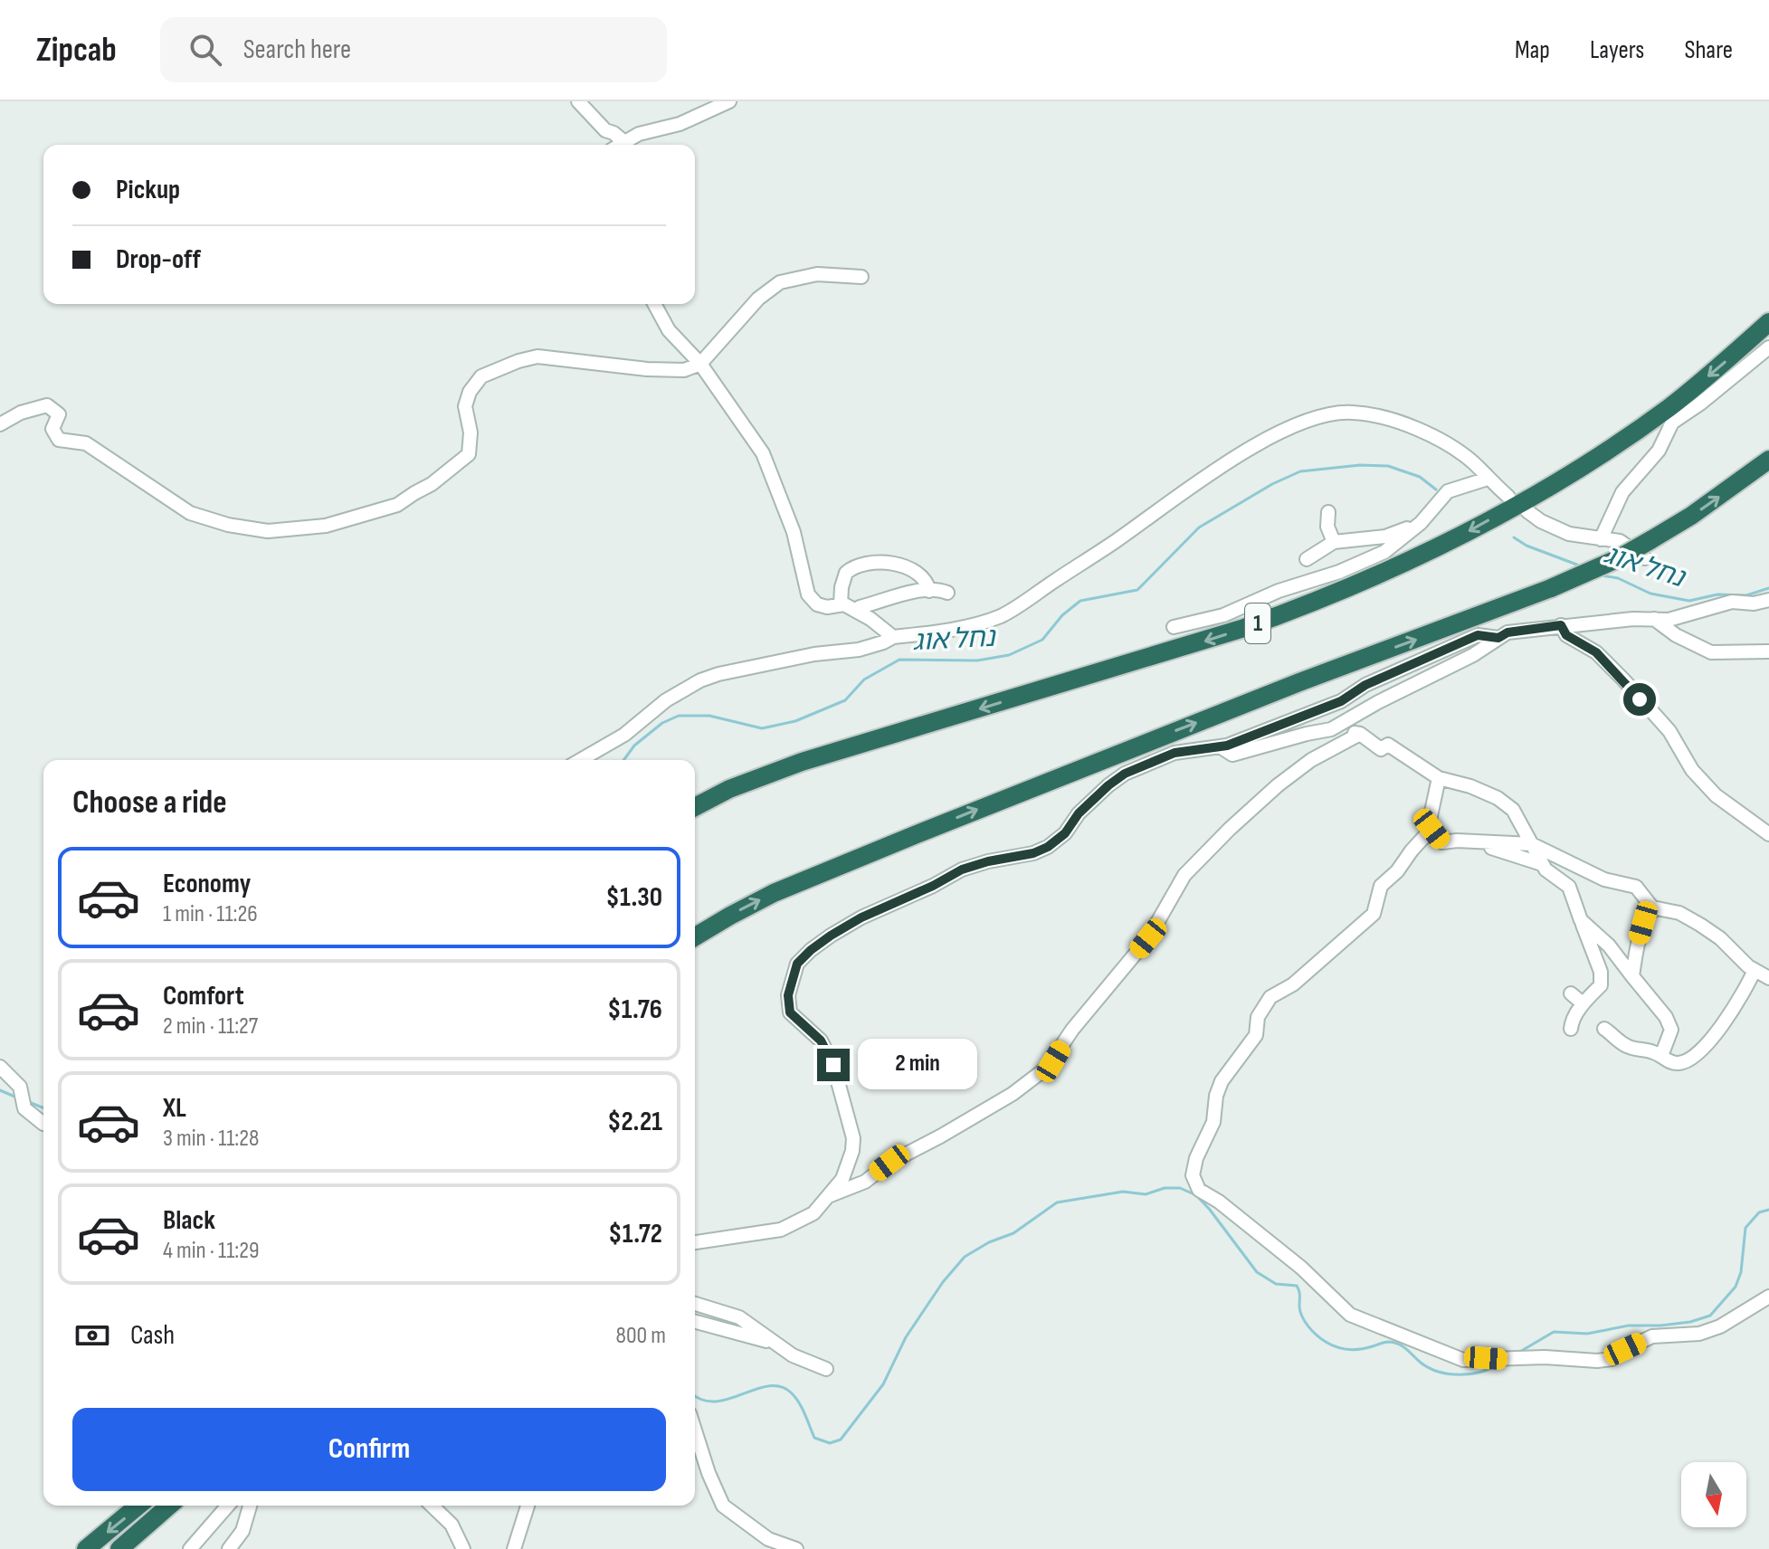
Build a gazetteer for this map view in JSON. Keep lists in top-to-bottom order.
{
  "streets": {
    "highway": ["1"]
  },
  "water": ["נחל אוג"],
  "north": "bottom",
  "page": {
    "header": "Zipcab",
    "search": "Search here",
    "nav": ["Map", "Layers", "Share"],
    "banner": ["Pickup", "Drop-off"],
    "heading": "Choose a ride",
    "list": [
      {
        "name": "Economy",
        "note": "1 min · 11:26",
        "value": "$1.30"
      },
      {
        "name": "Comfort",
        "note": "2 min · 11:27",
        "value": "$1.76"
      },
      {
        "name": "XL",
        "note": "3 min · 11:28",
        "value": "$2.21"
      },
      {
        "name": "Black",
        "note": "4 min · 11:29",
        "value": "$1.72"
      }
    ],
    "bubble": "2 min",
    "pay": ["Cash", "800 m"],
    "buttons": "Confirm"
  }
}
